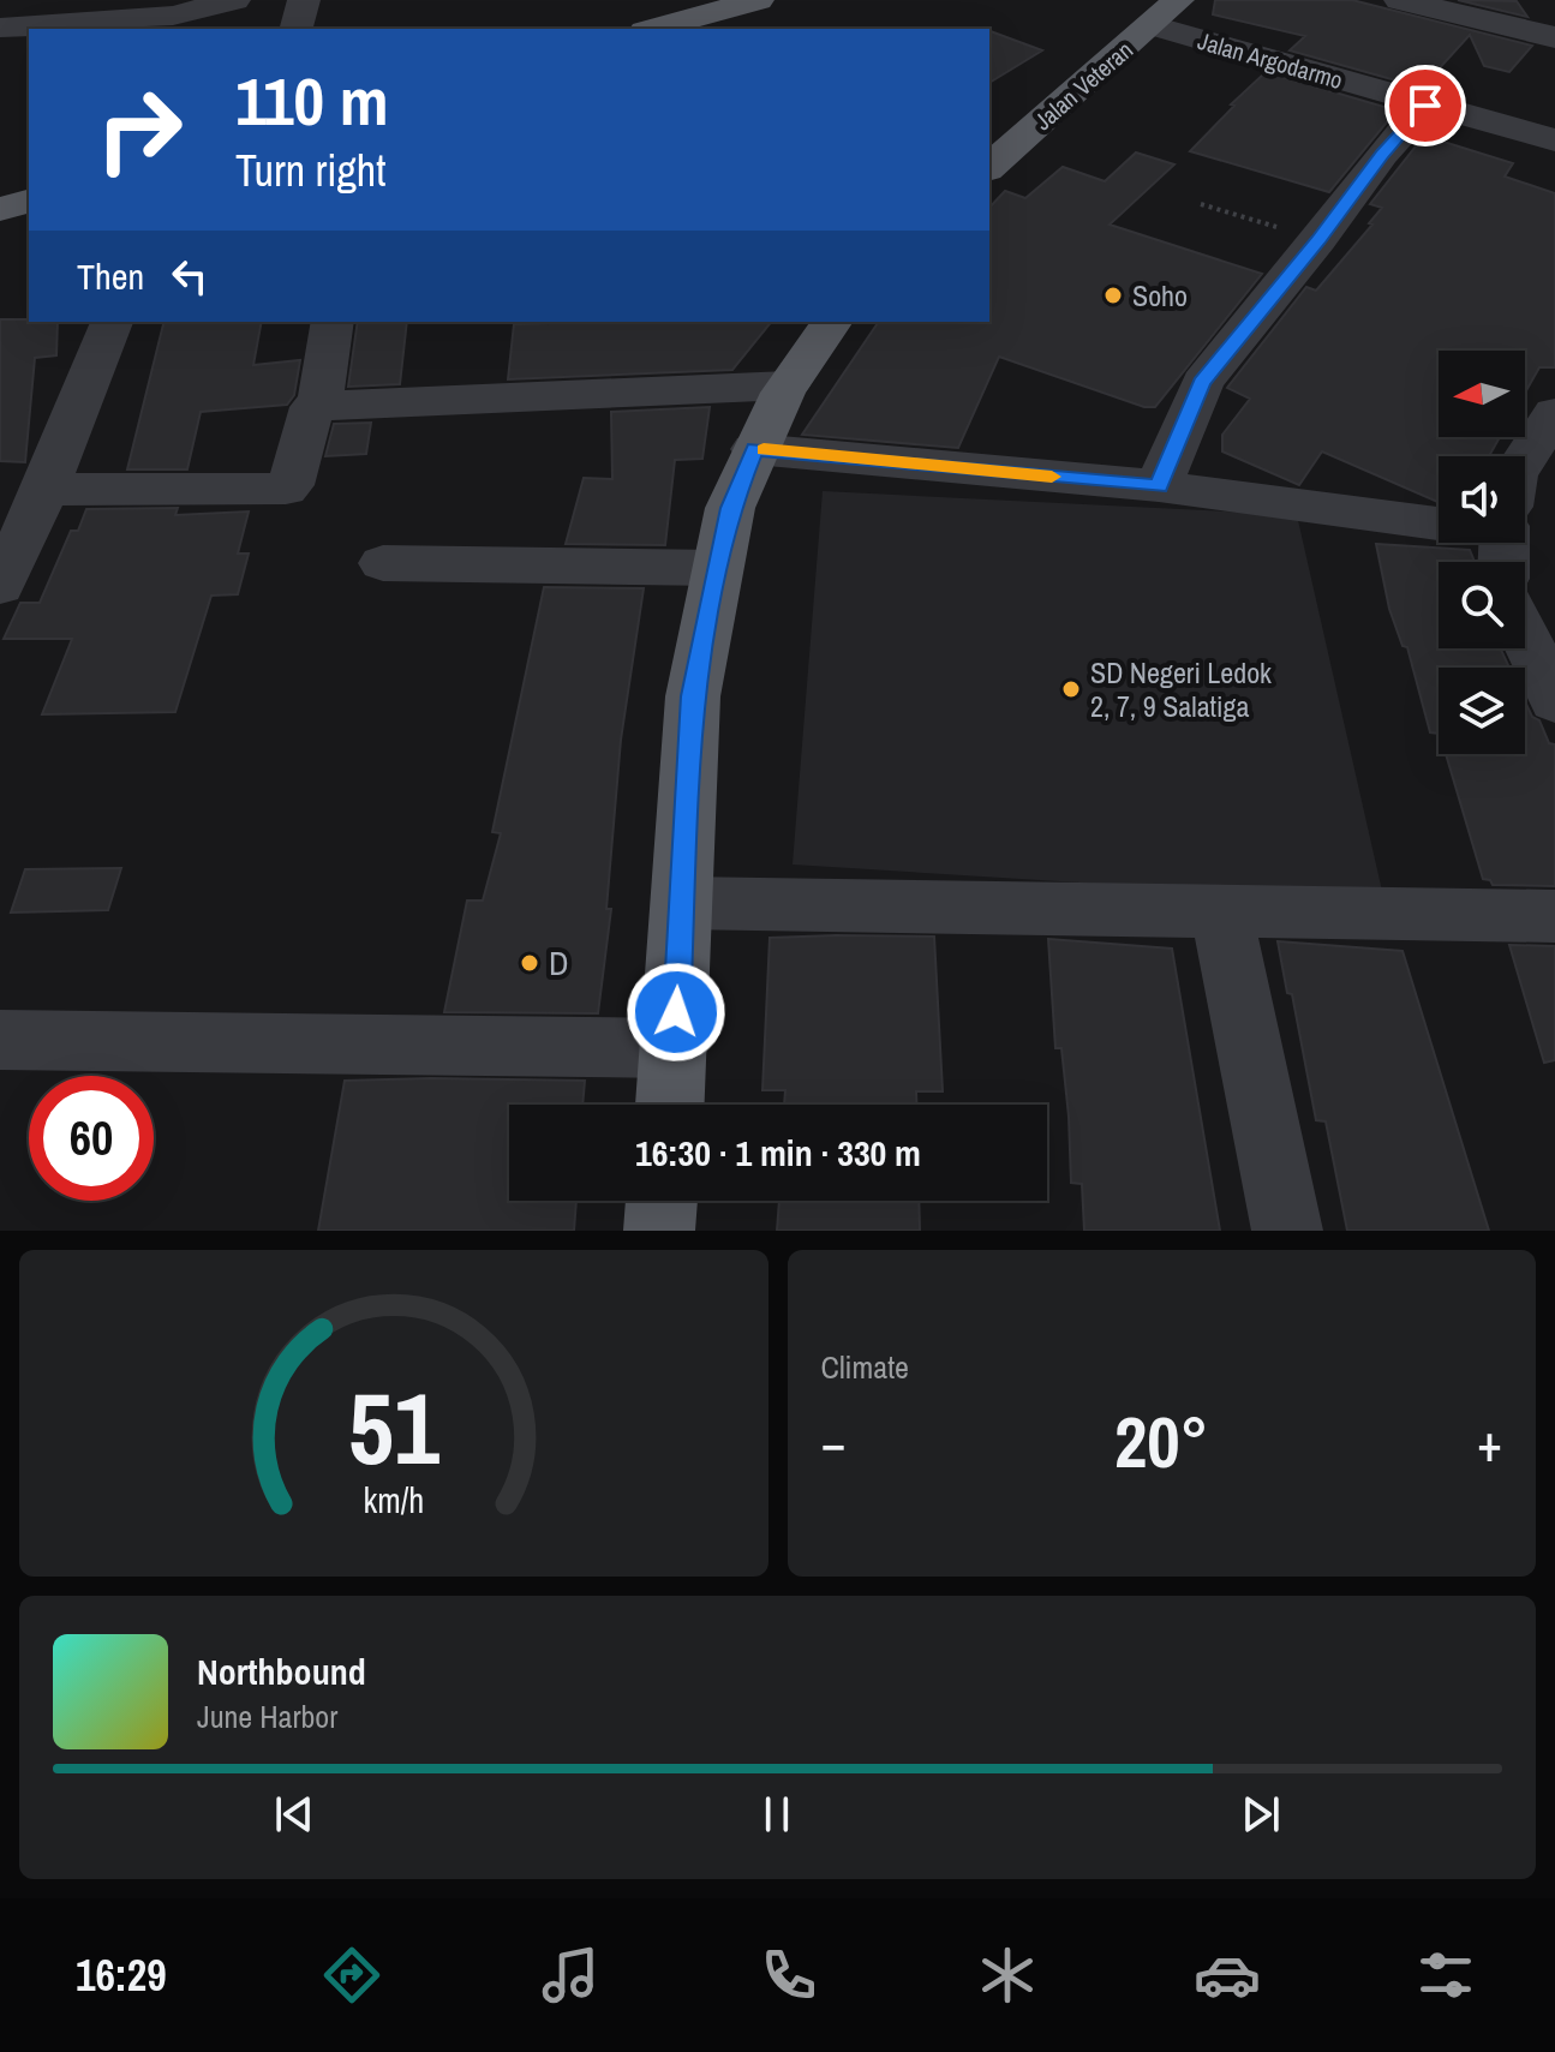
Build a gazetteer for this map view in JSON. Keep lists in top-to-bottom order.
{
  "streets": {
    "main road": ["Jalan Veteran"],
    "street": ["Jalan Argodarmo"]
  },
  "crossings": [
    ["Jalan Argodarmo", "Jalan Veteran"]
  ],
  "places": ["Soho", "SD Negeri Ledok 2, 7, 9 Salatiga", "D"],
  "north": "left",
  "page": {
    "turn": ["110 m", "Turn right"],
    "then": "Then",
    "limit": "60",
    "trip": "16:30 · 1 min · 330 m",
    "tile": "Climate",
    "heat": ["−", "20°", "+"],
    "song": ["Northbound", "June Harbor"],
    "tabs": "16:29",
    "gauge": ["51", "km/h"]
  }
}
